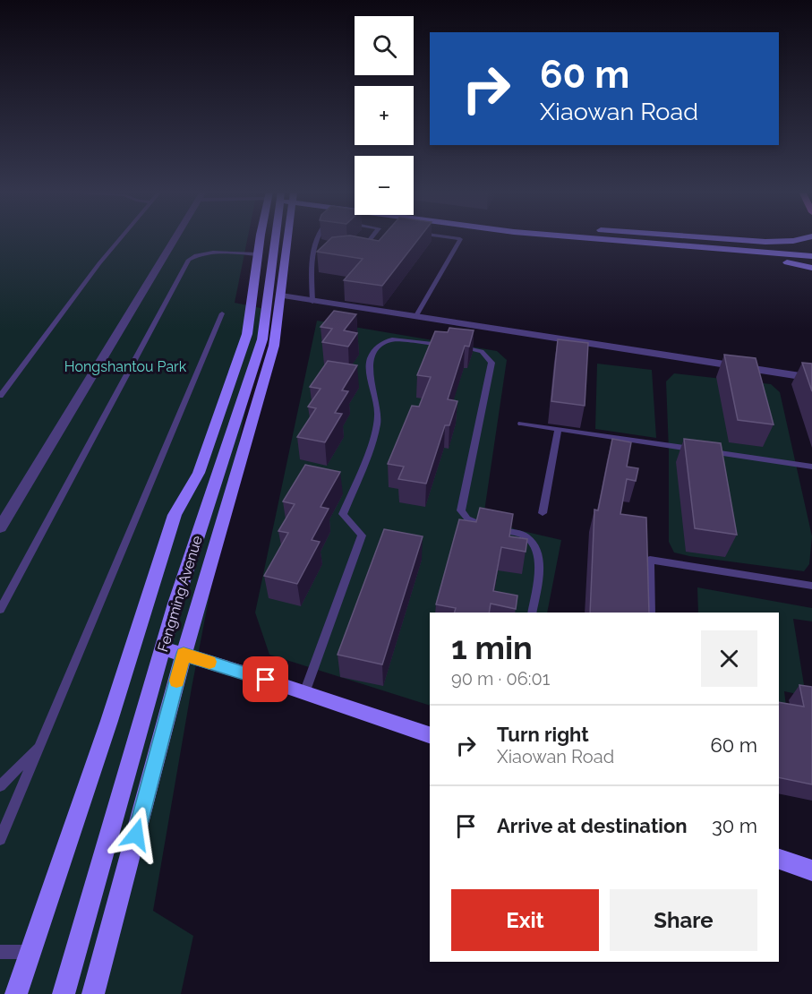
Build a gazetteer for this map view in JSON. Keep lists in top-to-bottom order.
{
  "streets": {
    "street": ["Fengming Avenue"]
  },
  "parks": ["Hongshantou Park"],
  "page": {
    "map_buttons": ["+", "−"],
    "turn": ["60 m", "Xiaowan Road"],
    "heading": ["1 min", "90 m · 06:01"],
    "list": [
      {
        "name": "Turn right",
        "note": "Xiaowan Road",
        "value": "60 m"
      },
      {
        "name": "Arrive at destination",
        "value": "30 m"
      }
    ],
    "buttons": ["Exit", "Share"]
  }
}
